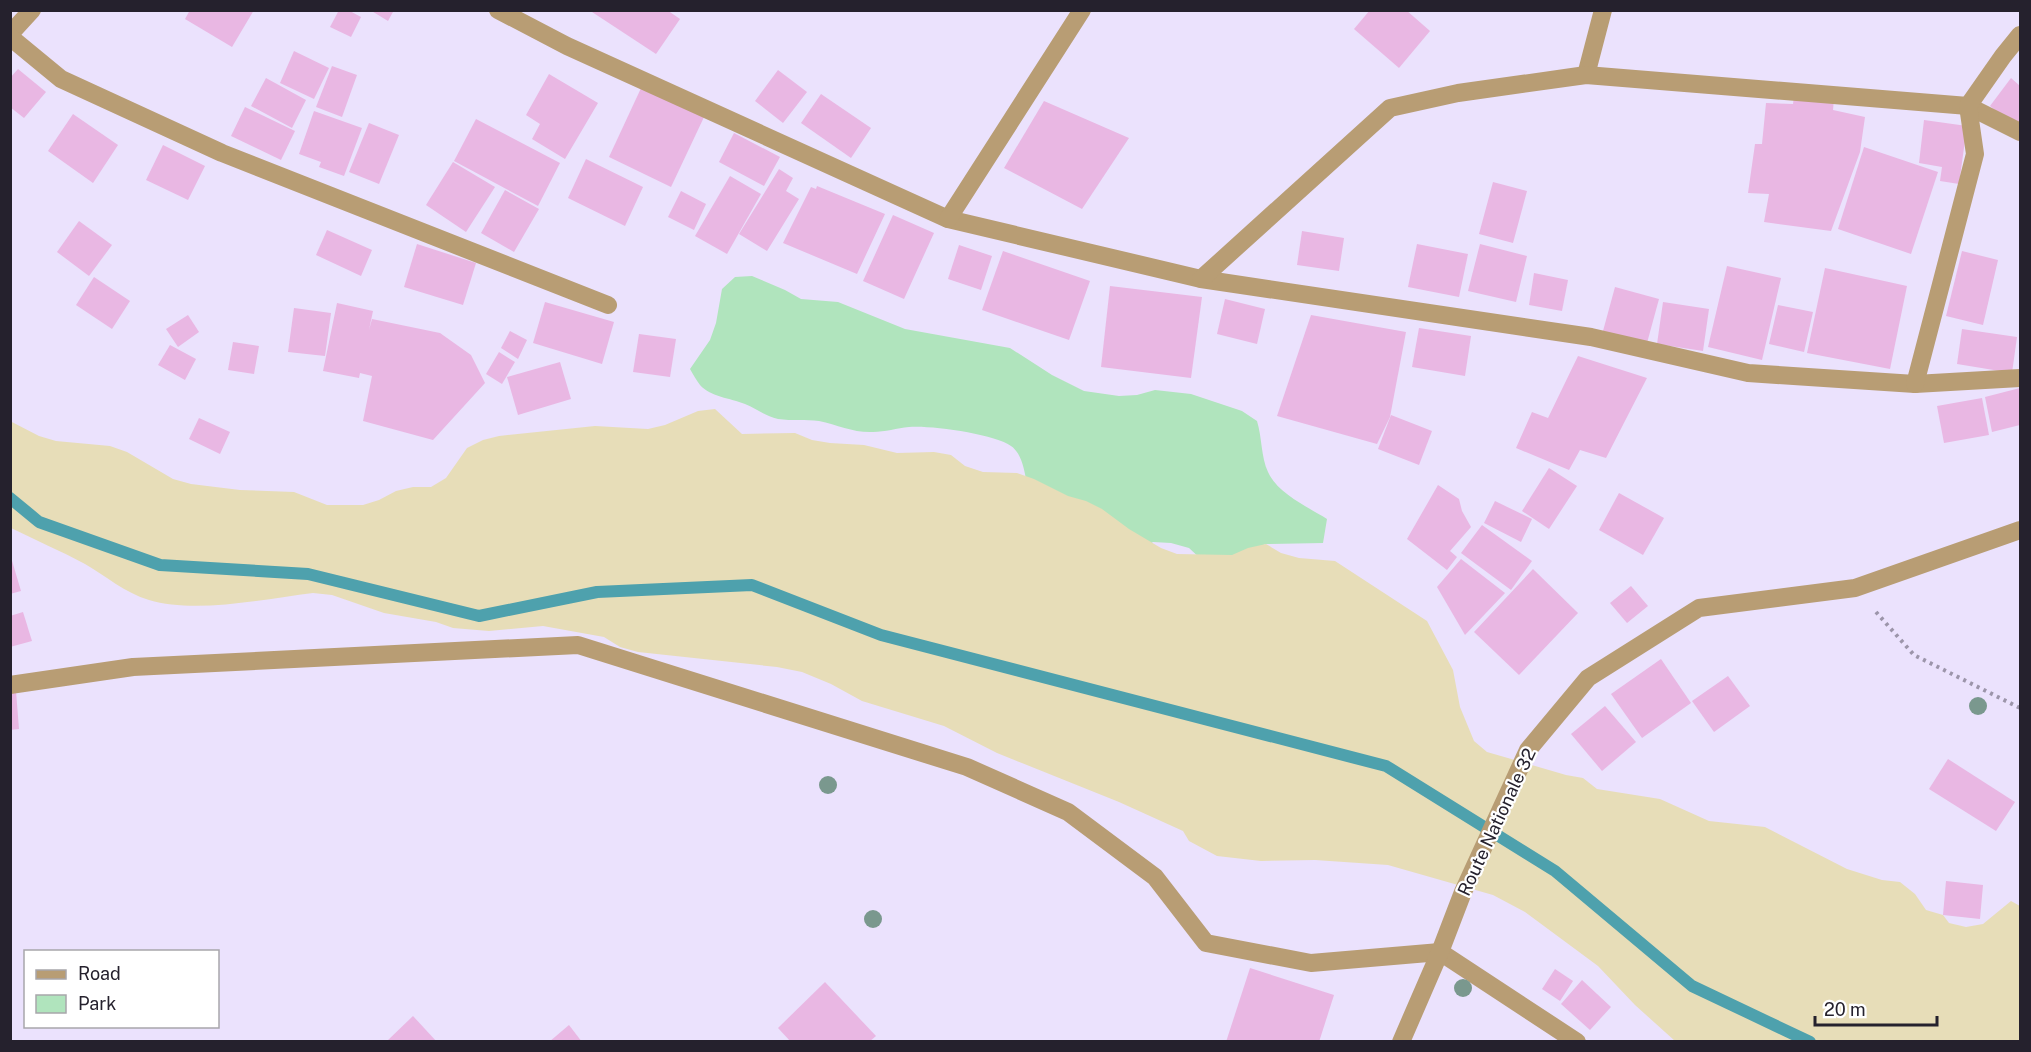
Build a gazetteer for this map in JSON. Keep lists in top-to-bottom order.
{
  "streets": {
    "street": ["Route Nationale 32"]
  },
  "legend": ["Road", "Park"],
  "scale_bar": "20 m"
}
